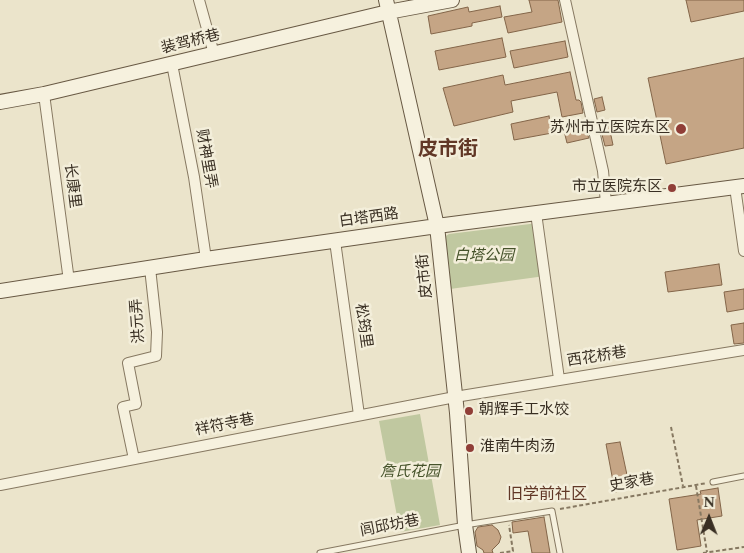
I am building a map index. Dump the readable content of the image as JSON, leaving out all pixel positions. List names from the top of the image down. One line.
{"streets":{"street":["装驾桥巷","财神里弄","长康里","白塔西路","皮市街","洪元弄","松筠里","西花桥巷","祥符寺巷"],"lane":["闾邱坊巷"],"path":["史家巷"]},"crossings":[["装驾桥巷","财神里弄"],["装驾桥巷","长康里"],["装驾桥巷","皮市街"],["财神里弄","白塔西路"],["长康里","白塔西路"],["白塔西路","皮市街"],["白塔西路","洪元弄"],["白塔西路","松筠里"],["皮市街","西花桥巷"],["皮市街","祥符寺巷"],["皮市街","闾邱坊巷"],["洪元弄","祥符寺巷"],["松筠里","祥符寺巷"],["西花桥巷","祥符寺巷"]],"districts":["皮市街","旧学前社区"],"parks":["白塔公园","詹氏花园"],"places":["苏州市立医院东区","市立医院东区","朝辉手工水饺","淮南牛肉汤"],"north":"top"}
